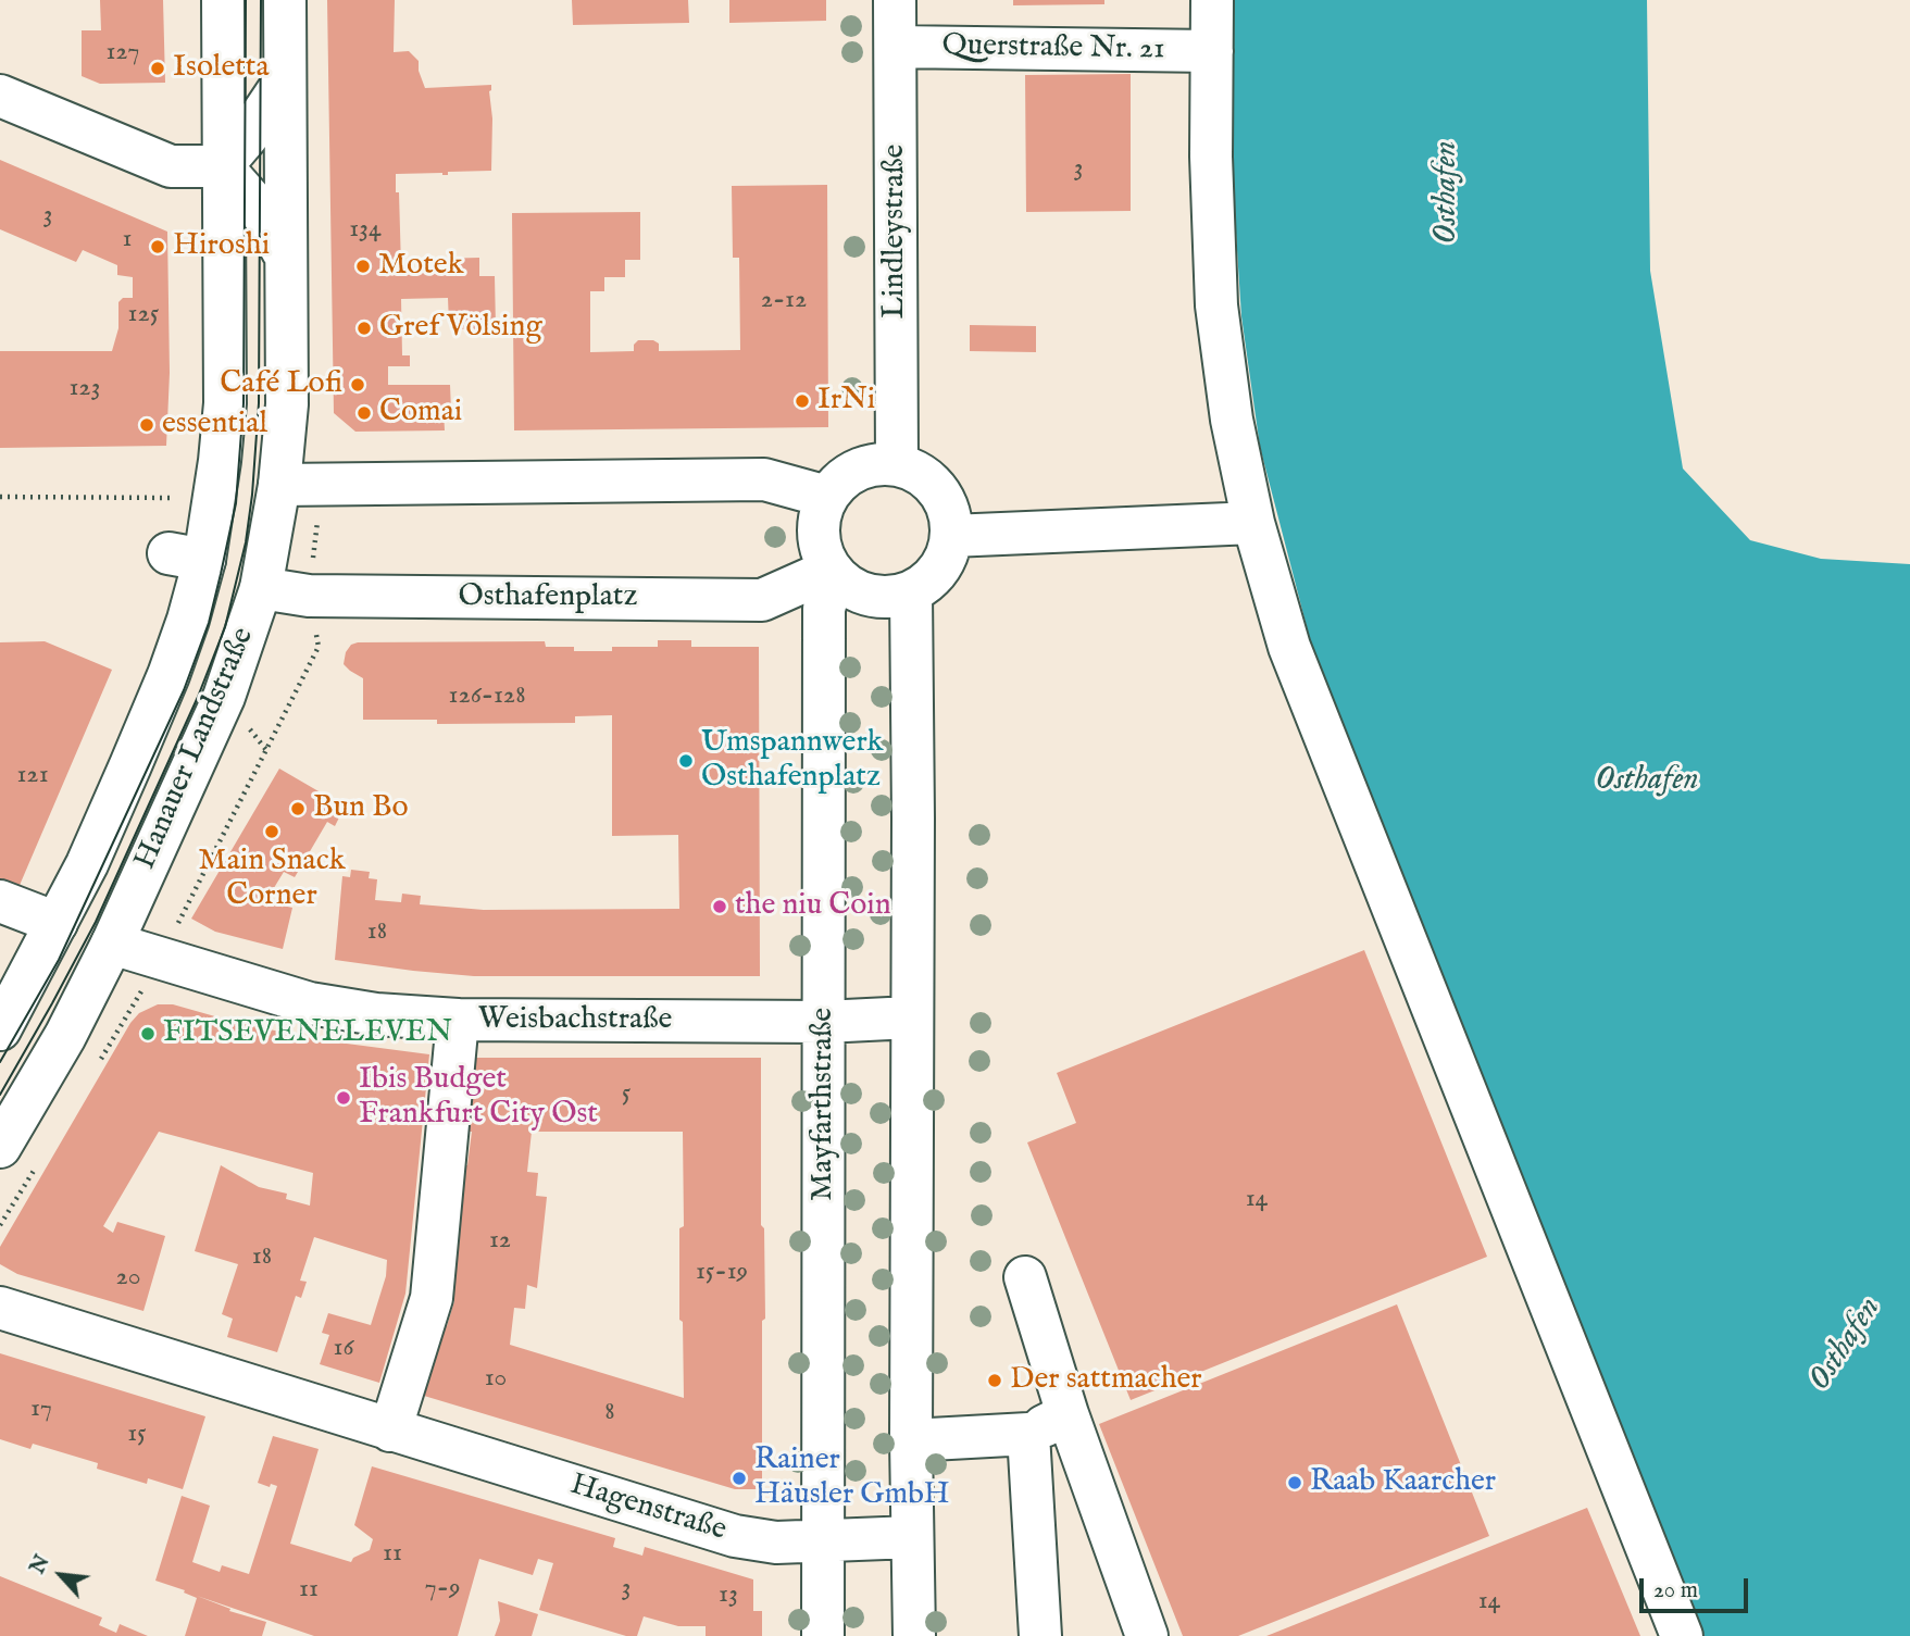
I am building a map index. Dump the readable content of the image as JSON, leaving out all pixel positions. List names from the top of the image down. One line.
{"streets":{"street":["Querstraße Nr. 21","Lindleystraße","Osthafenplatz","Hanauer Landstraße","Weisbachstraße","Mayfarthstraße","Hagenstraße"]},"crossings":[["Querstraße Nr. 21","Lindleystraße"],["Lindleystraße","Osthafenplatz"],["Lindleystraße","Mayfarthstraße"],["Osthafenplatz","Hanauer Landstraße"],["Osthafenplatz","Mayfarthstraße"],["Hanauer Landstraße","Weisbachstraße"],["Weisbachstraße","Mayfarthstraße"],["Mayfarthstraße","Hagenstraße"]],"water":["Osthafen"],"places":["Isoletta","Hiroshi","Motek","Gref Völsing","Café Lofi","IrNi","Comai","essential","Umspannwerk Osthafenplatz","Bun Bo","Main Snack Corner","the niu Coin","FITSEVENELEVEN","Ibis Budget Frankfurt City Ost","Der sattmacher","Rainer Häusler GmbH","Raab Kaarcher"],"house_numbers":["127","3","3","134","1","2-12","125","123","126-128","121","18","5","14","12","18","15-19","20","16","10","17","8","15","11","7-9","3","11","13","14"],"scale_bar":"20 m","north":"top left"}
